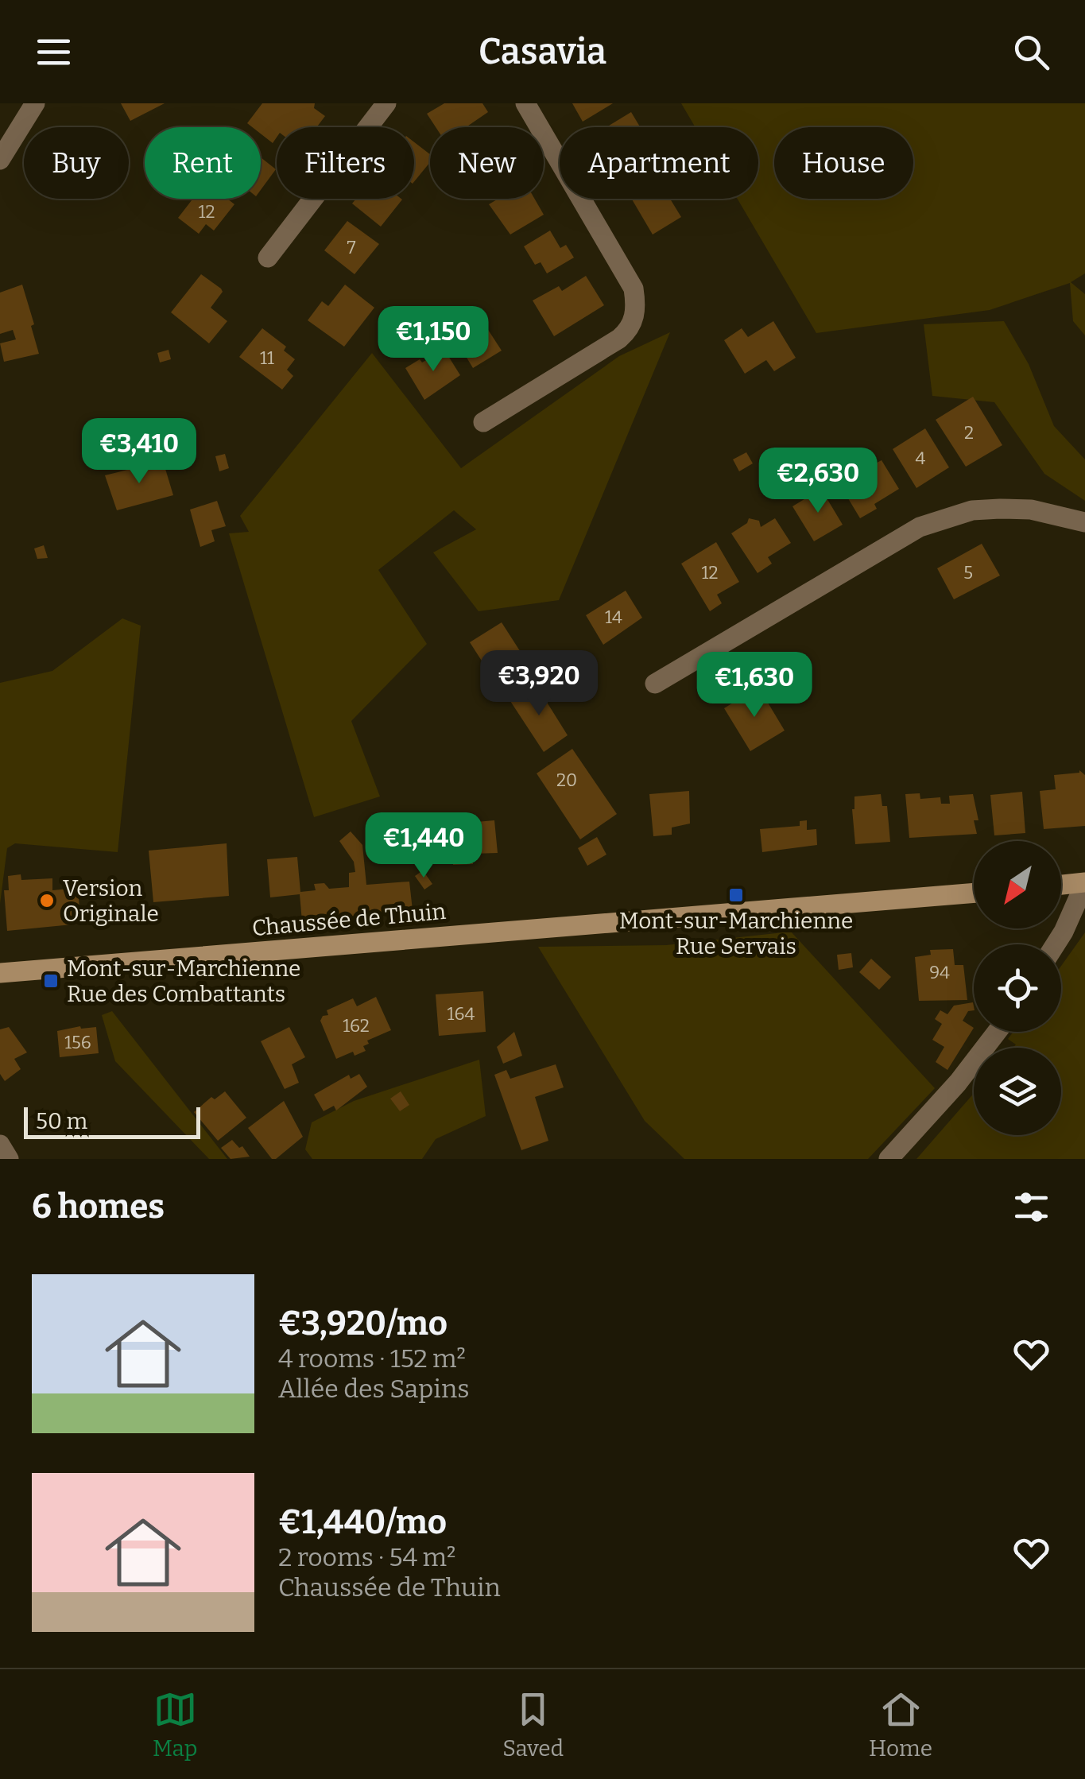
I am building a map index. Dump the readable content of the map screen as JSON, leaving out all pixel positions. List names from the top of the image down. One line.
{"streets":{"main road":["Chaussée de Thuin"]},"places":{"transit":["Mont-sur-Marchienne Rue Servais","Mont-sur-Marchienne Rue des Combattants"],"other":["Version Originale"]},"house_numbers":["12","7","11","2","4","12","5","14","20","94","164","162","156"],"scale_bar":"50 m","north":"bottom left","page":{"header":"Casavia","chip":["Buy","Rent","Filters","New","Apartment","House"],"price":["€1,150","€3,410","€2,630","€3,920","€1,630","€1,440"],"scale":"50 m","heading":"6 homes","list":[{"name":"€3,920/mo","note":"4 rooms · 152 m² · Allée des Sapins"},{"name":"€1,440/mo","note":"2 rooms · 54 m² · Chaussée de Thuin"}],"tabs":["Map","Saved","Home"]}}
